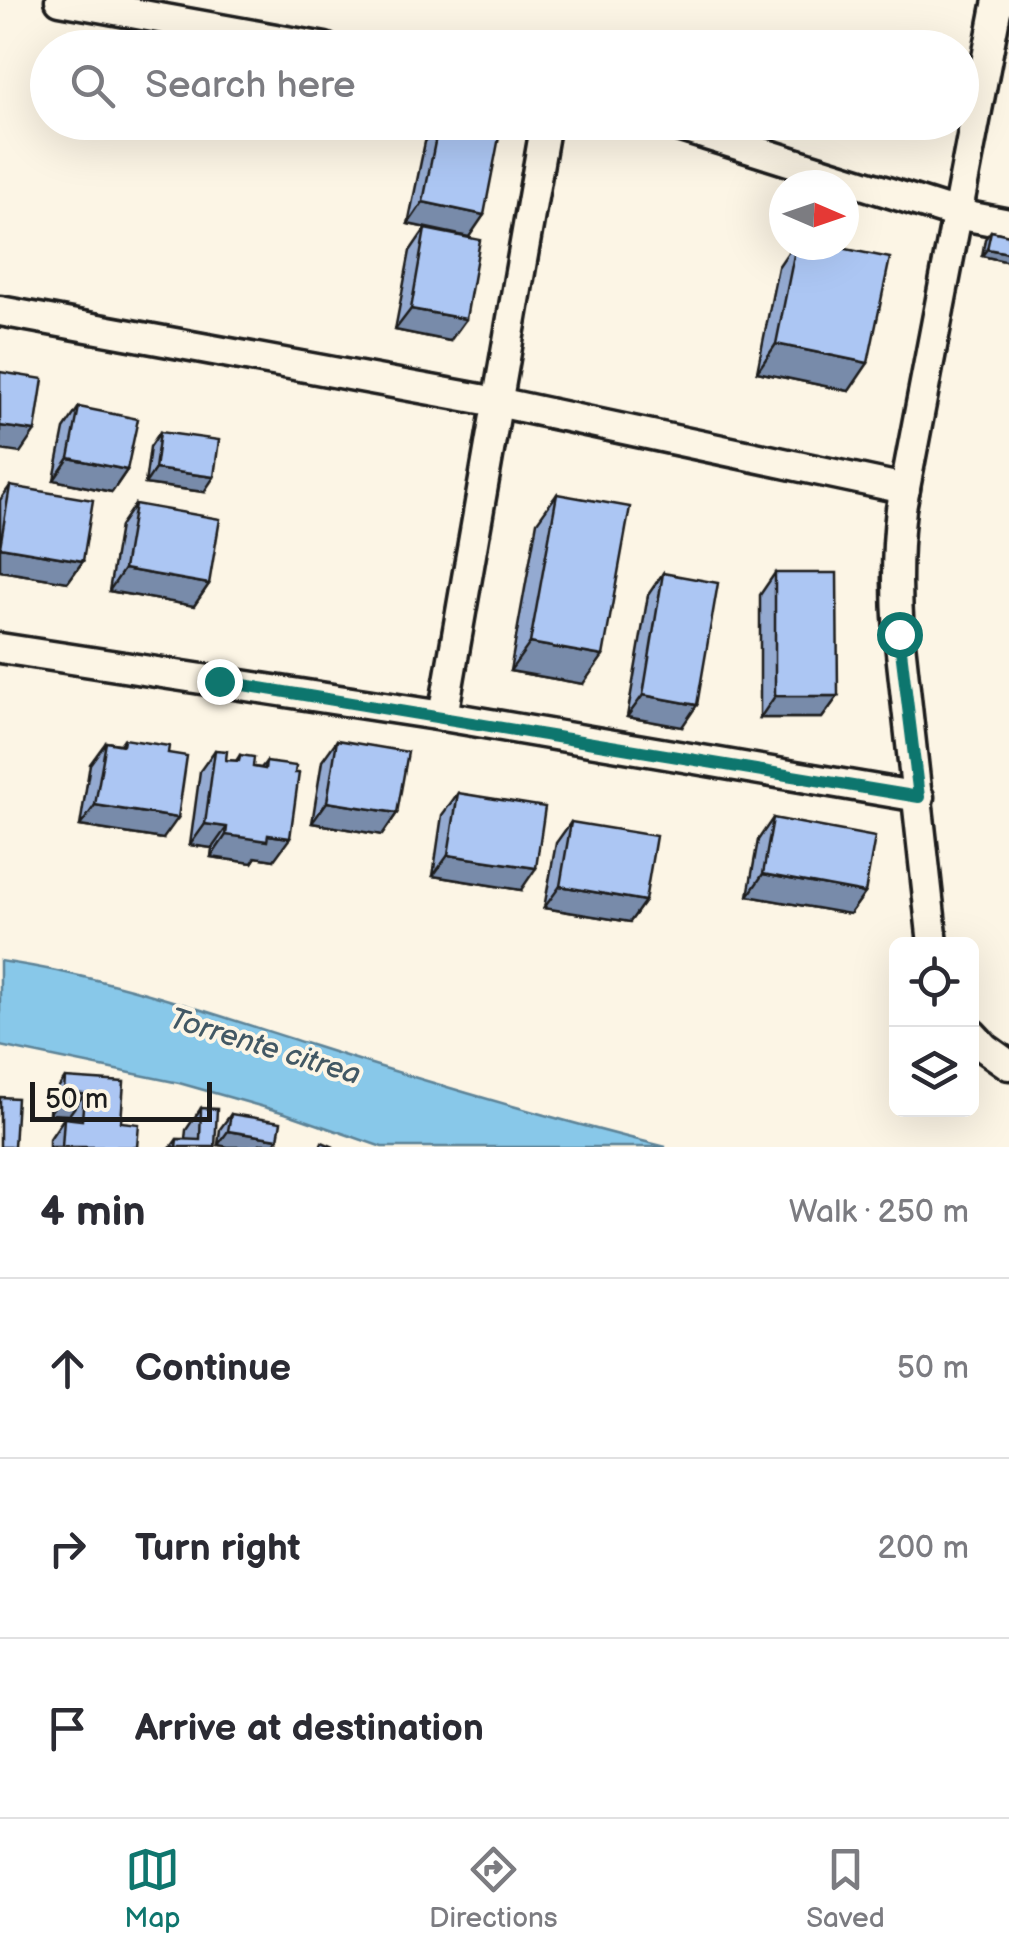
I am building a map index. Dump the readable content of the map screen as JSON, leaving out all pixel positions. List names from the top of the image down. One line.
{"water":["Torrente citrea"],"scale_bar":"50 m","north":"right","page":{"search":"Search here","scale":"50 m","heading":["4 min","Walk · 250 m"],"list":[["Continue","50 m"],["Turn right","200 m"],"Arrive at destination"],"nav":["Map","Directions","Saved"]}}
